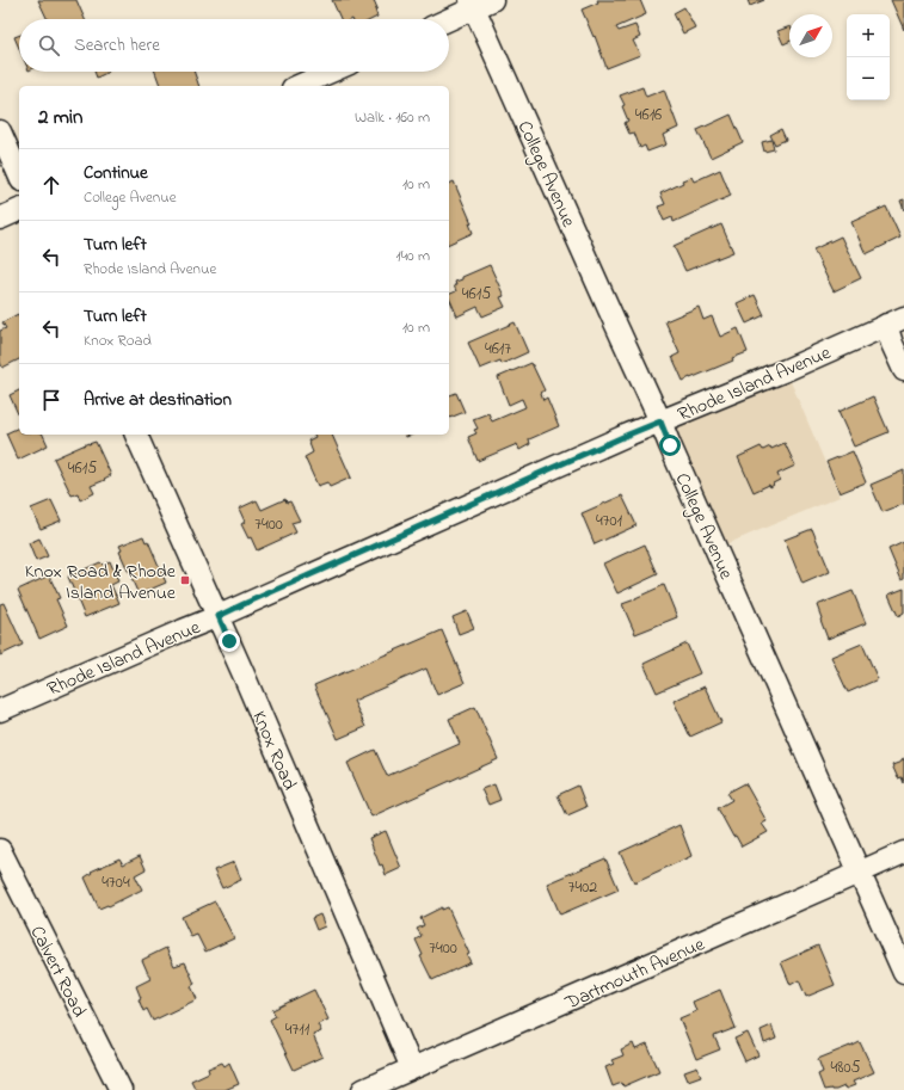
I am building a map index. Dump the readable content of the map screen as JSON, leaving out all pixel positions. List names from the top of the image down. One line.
{"streets":{"street":["College Avenue","Rhode Island Avenue","Knox Road","Calvert Road","Dartmouth Avenue"]},"crossings":[["College Avenue","Rhode Island Avenue"],["College Avenue","Dartmouth Avenue"],["Rhode Island Avenue","Knox Road"],["Knox Road","Dartmouth Avenue"]],"places":{"transit":["Knox Road & Rhode Island Avenue"]},"house_numbers":["4616","4615","4617","4615","4701","7400","4704","7402","7400","4711","4805"],"north":"top right","page":{"map_buttons":["+","−"],"search":"Search here","heading":["2 min","Walk · 160 m"],"list":[["Continue","College Avenue","10 m"],["Turn left","Rhode Island Avenue","140 m"],["Turn left","Knox Road","10 m"],"Arrive at destination"]}}
